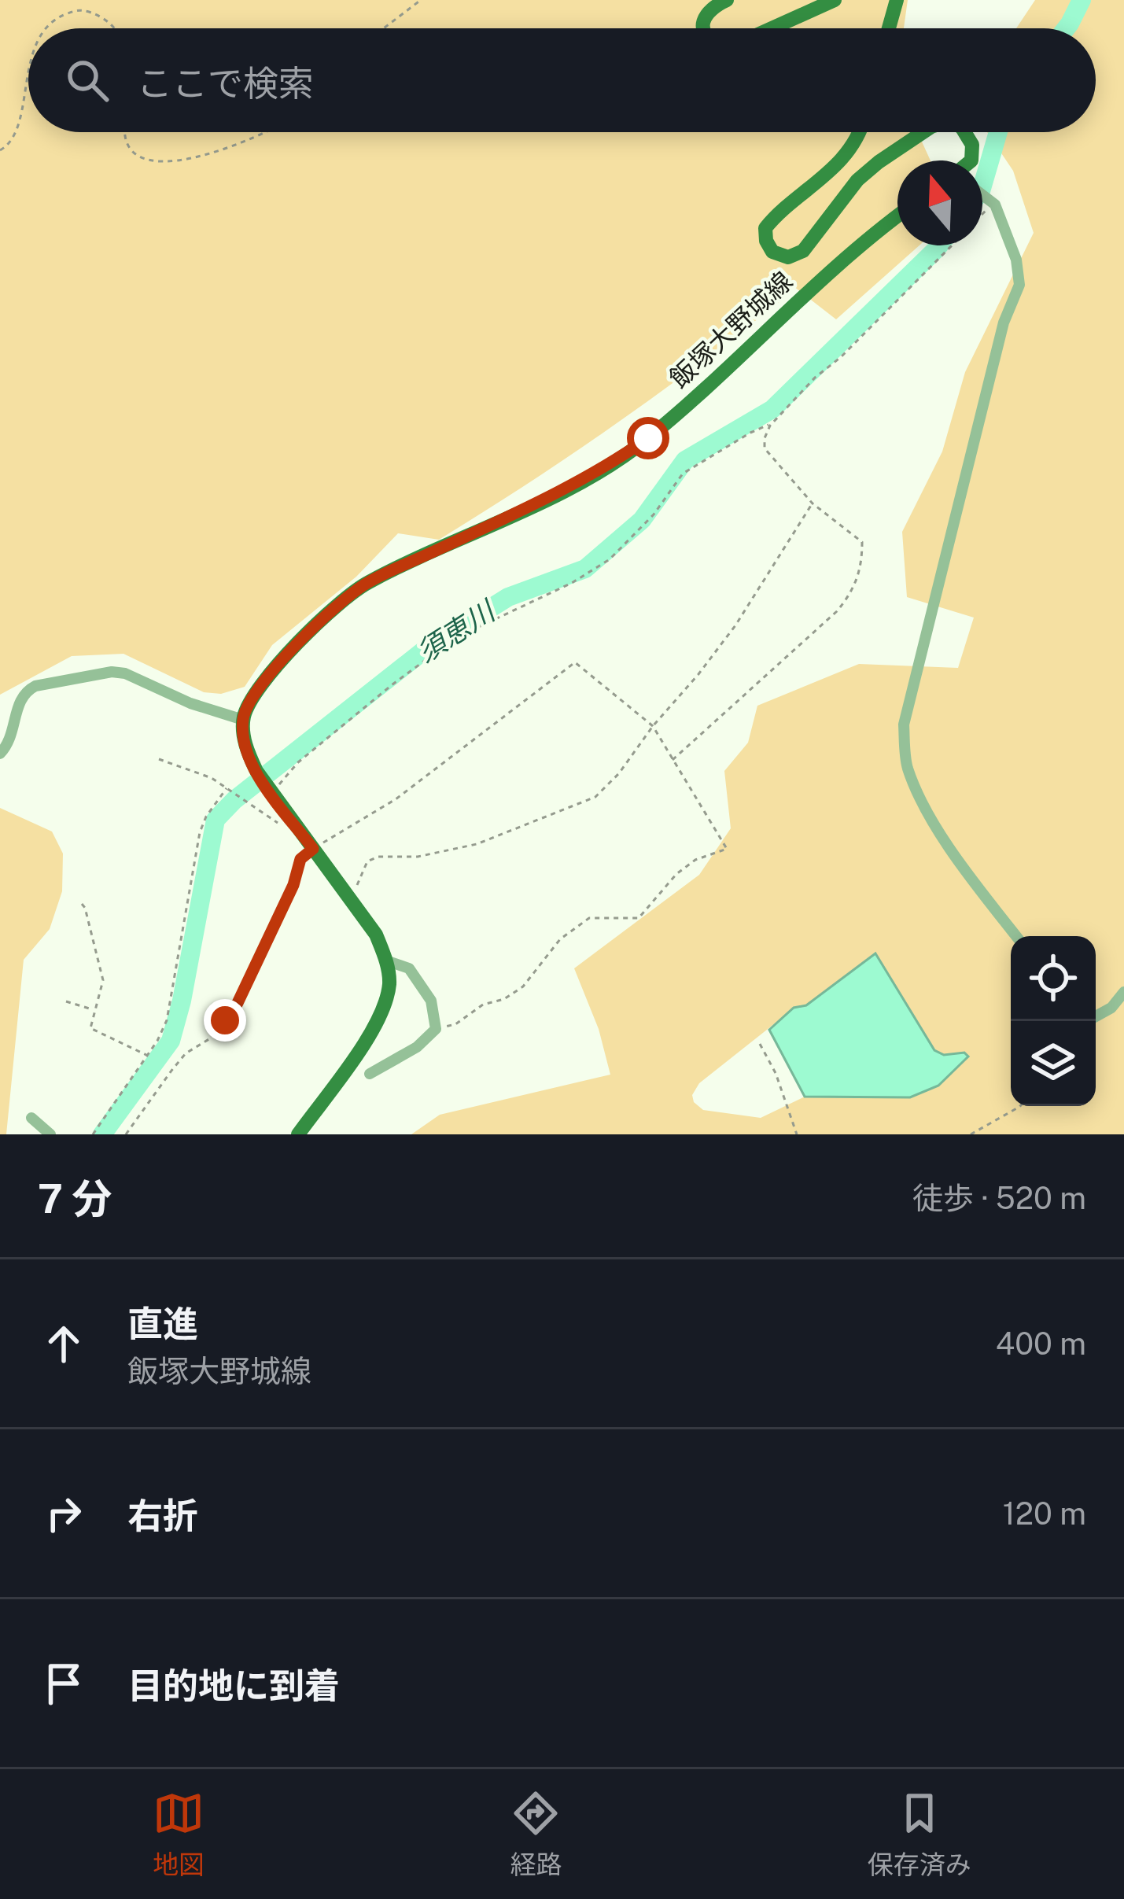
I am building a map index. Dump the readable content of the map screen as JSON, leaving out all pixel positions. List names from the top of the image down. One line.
{"streets":{"main road":["飯塚大野城線"]},"water":["須恵川"],"north":"top","page":{"search":"ここで検索","heading":["7 分","徒歩 · 520 m"],"list":[["直進","飯塚大野城線","400 m"],["右折","120 m"],"目的地に到着"],"nav":["地図","経路","保存済み"]}}
